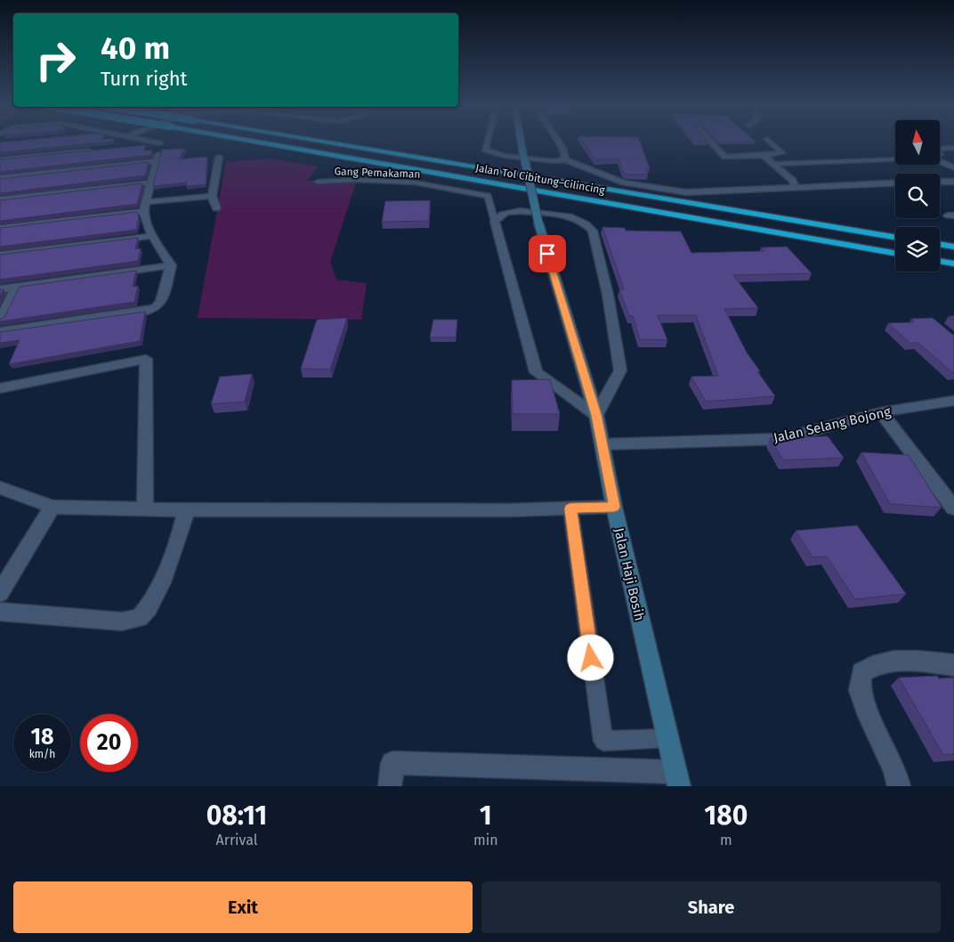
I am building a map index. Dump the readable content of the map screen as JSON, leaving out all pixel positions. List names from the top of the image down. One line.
{"streets":{"highway":["Jalan Tol Cibitung–Cilincing"],"main road":["Jalan Haji Bosih"],"street":["Jalan Selang Bojong"],"lane":["Gang Pemakaman"]},"crossings":[["Jalan Selang Bojong","Jalan Haji Bosih"]],"north":"top","page":{"turn":["40 m","Turn right"],"speed":"18 km/h","limit":"20","eta":["08:11","Arrival","1","min","180","m"],"buttons":["Exit","Share"]}}
